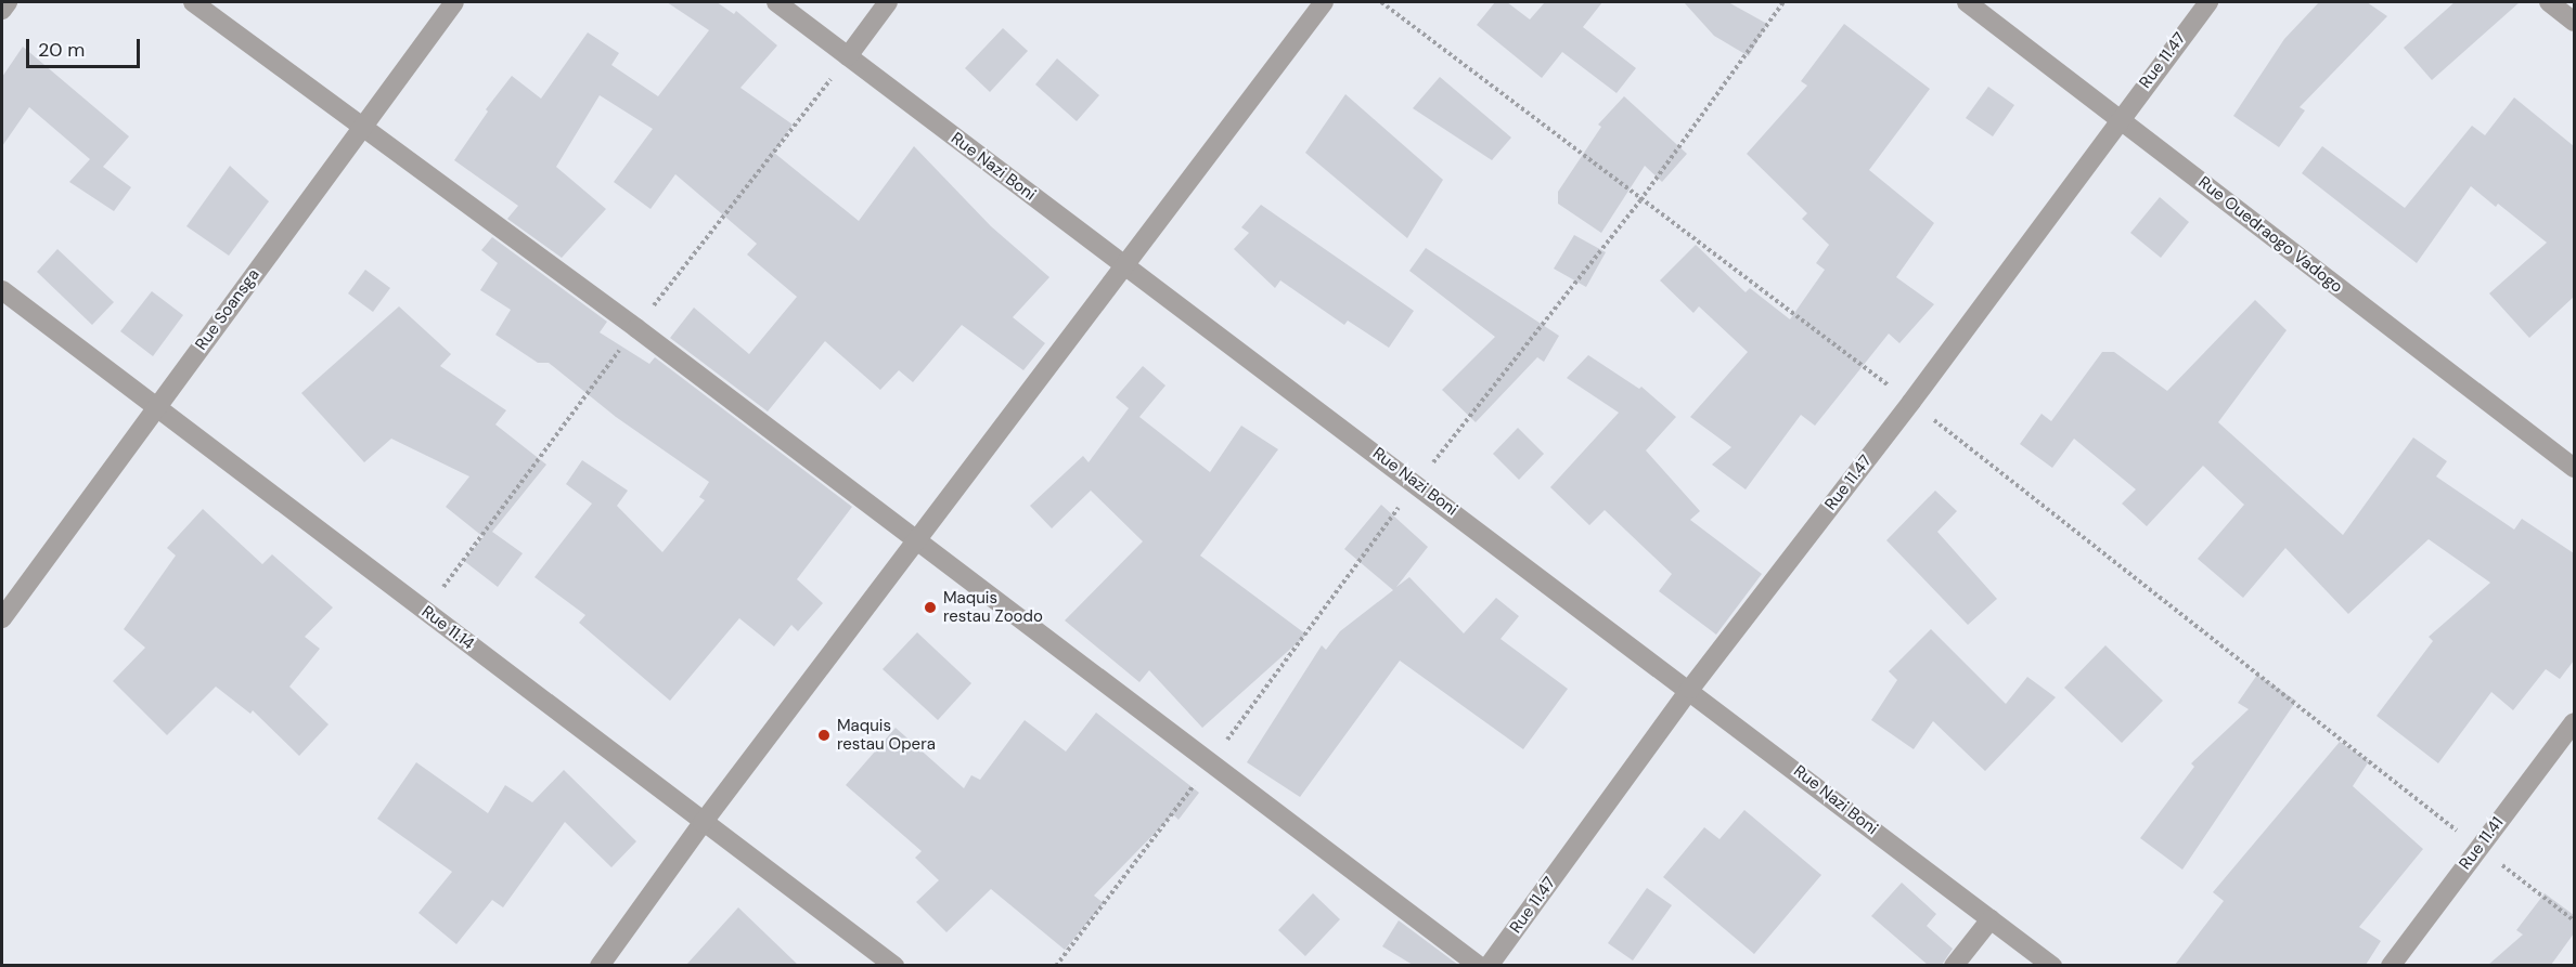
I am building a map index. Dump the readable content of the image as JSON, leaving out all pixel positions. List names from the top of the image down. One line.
{"streets":{"street":["Rue 11.47","Rue Nazi Boni","Rue Ouedraogo Vadogo","Rue Soansga","Rue 11.14","Rue 11.41"]},"crossings":[["Rue 11.47","Rue Nazi Boni"],["Rue 11.47","Rue Ouedraogo Vadogo"],["Rue Soansga","Rue 11.14"]],"places":["Maquis restau Zoodo","Maquis restau Opera"],"scale_bar":"20 m"}
